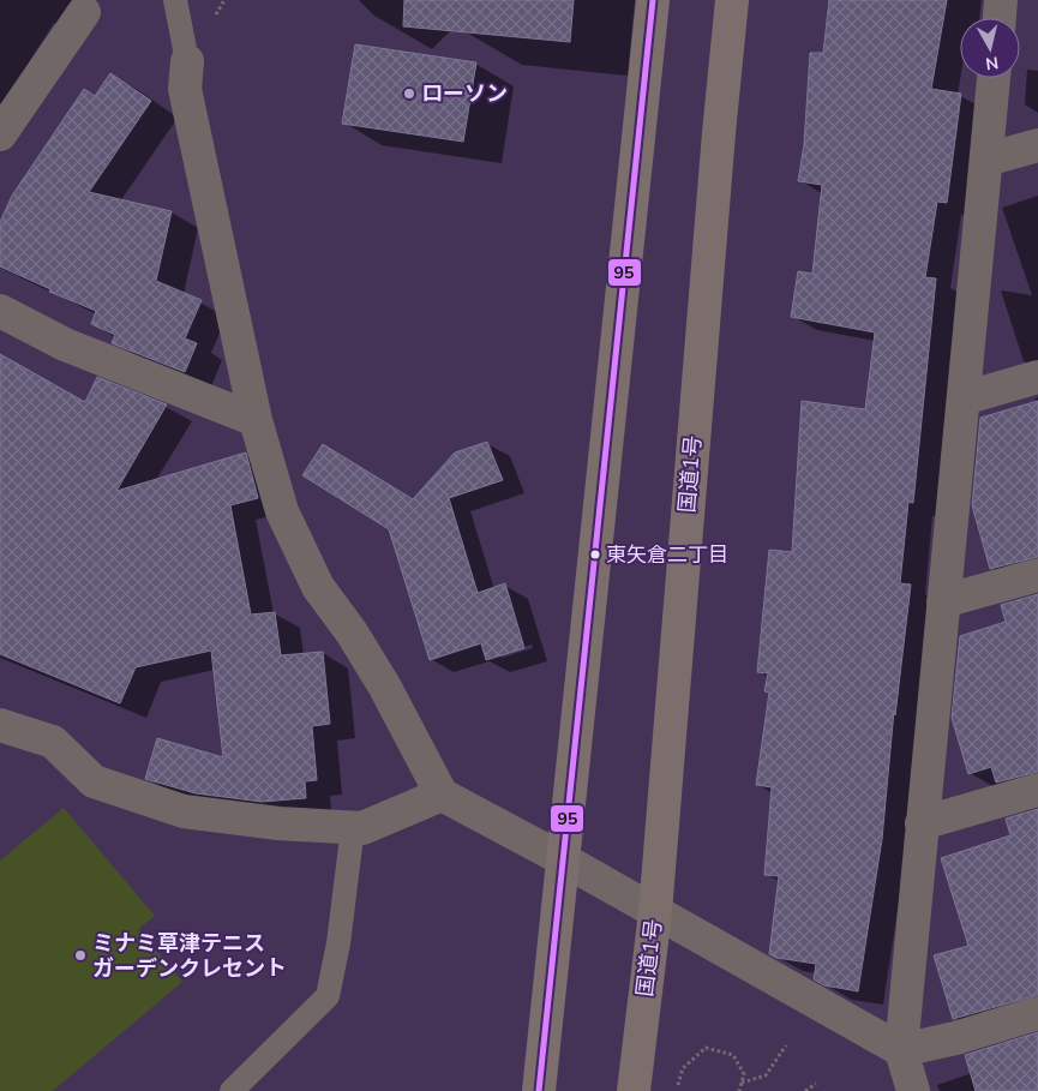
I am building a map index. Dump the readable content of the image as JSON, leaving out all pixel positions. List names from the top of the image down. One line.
{"streets":{"highway":["国道1号"]},"places":["ローソン","東矢倉二丁目","ミナミ草津テニス ガーデンクレセント"],"lines":["transit line 95"],"north":"bottom"}
